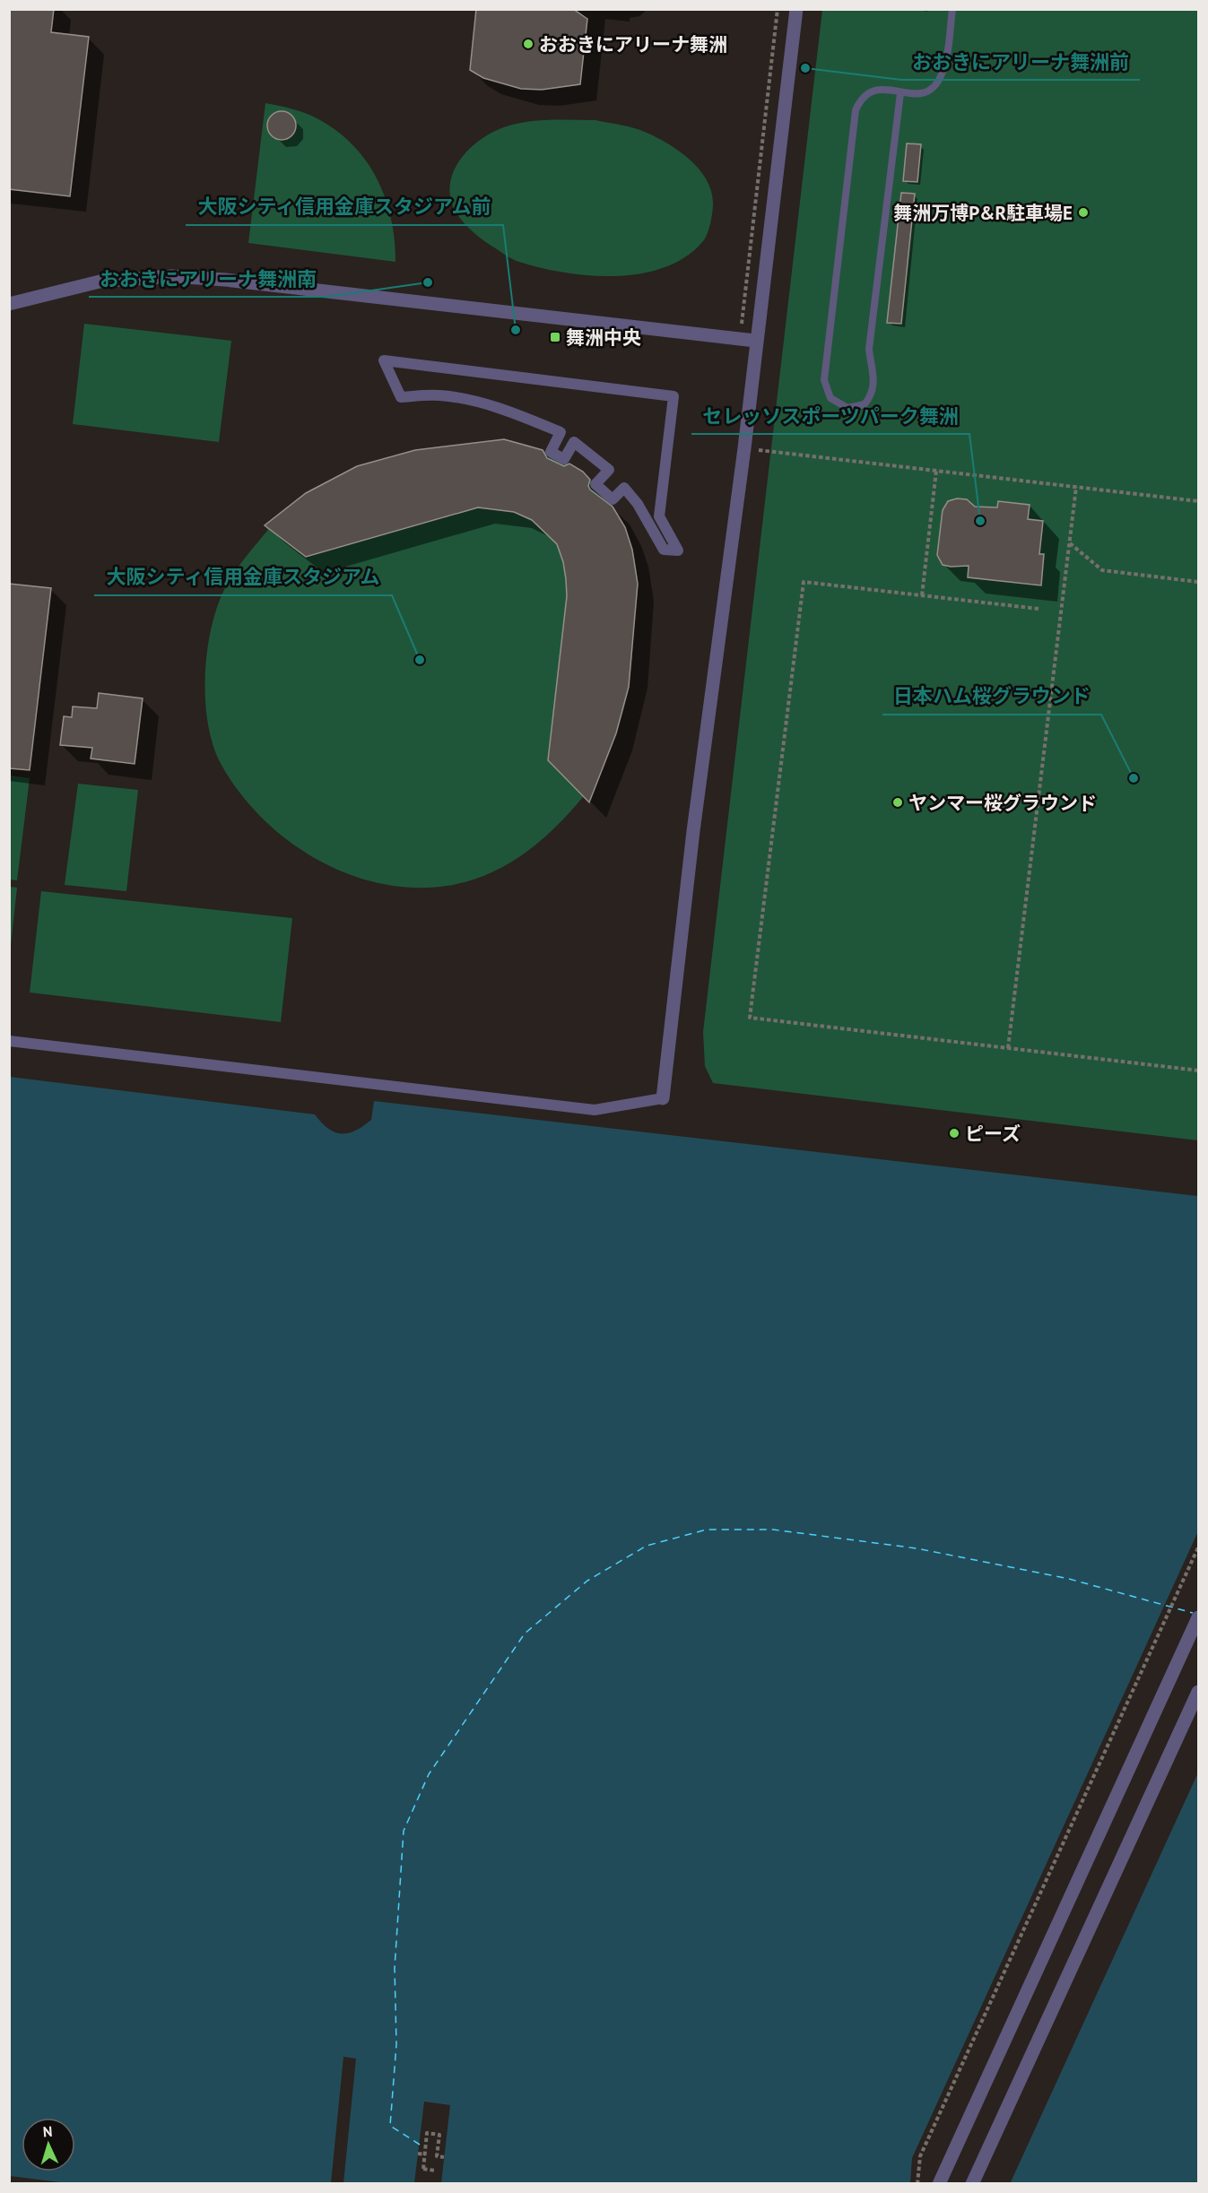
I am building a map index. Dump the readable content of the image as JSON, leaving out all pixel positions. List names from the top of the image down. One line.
{"places":{"other":["おおきにアリーナ舞洲","おおきにアリーナ舞洲前","舞洲万博P&R駐車場E","おおきにアリーナ舞洲南","大阪シティ信用金庫スタジアム前","セレッソスポーツパーク舞洲","大阪シティ信用金庫スタジアム","日本ハム桜グラウンド","ヤンマー桜グラウンド","ピーズ"],"transit":["舞洲中央"]},"north":"top"}
